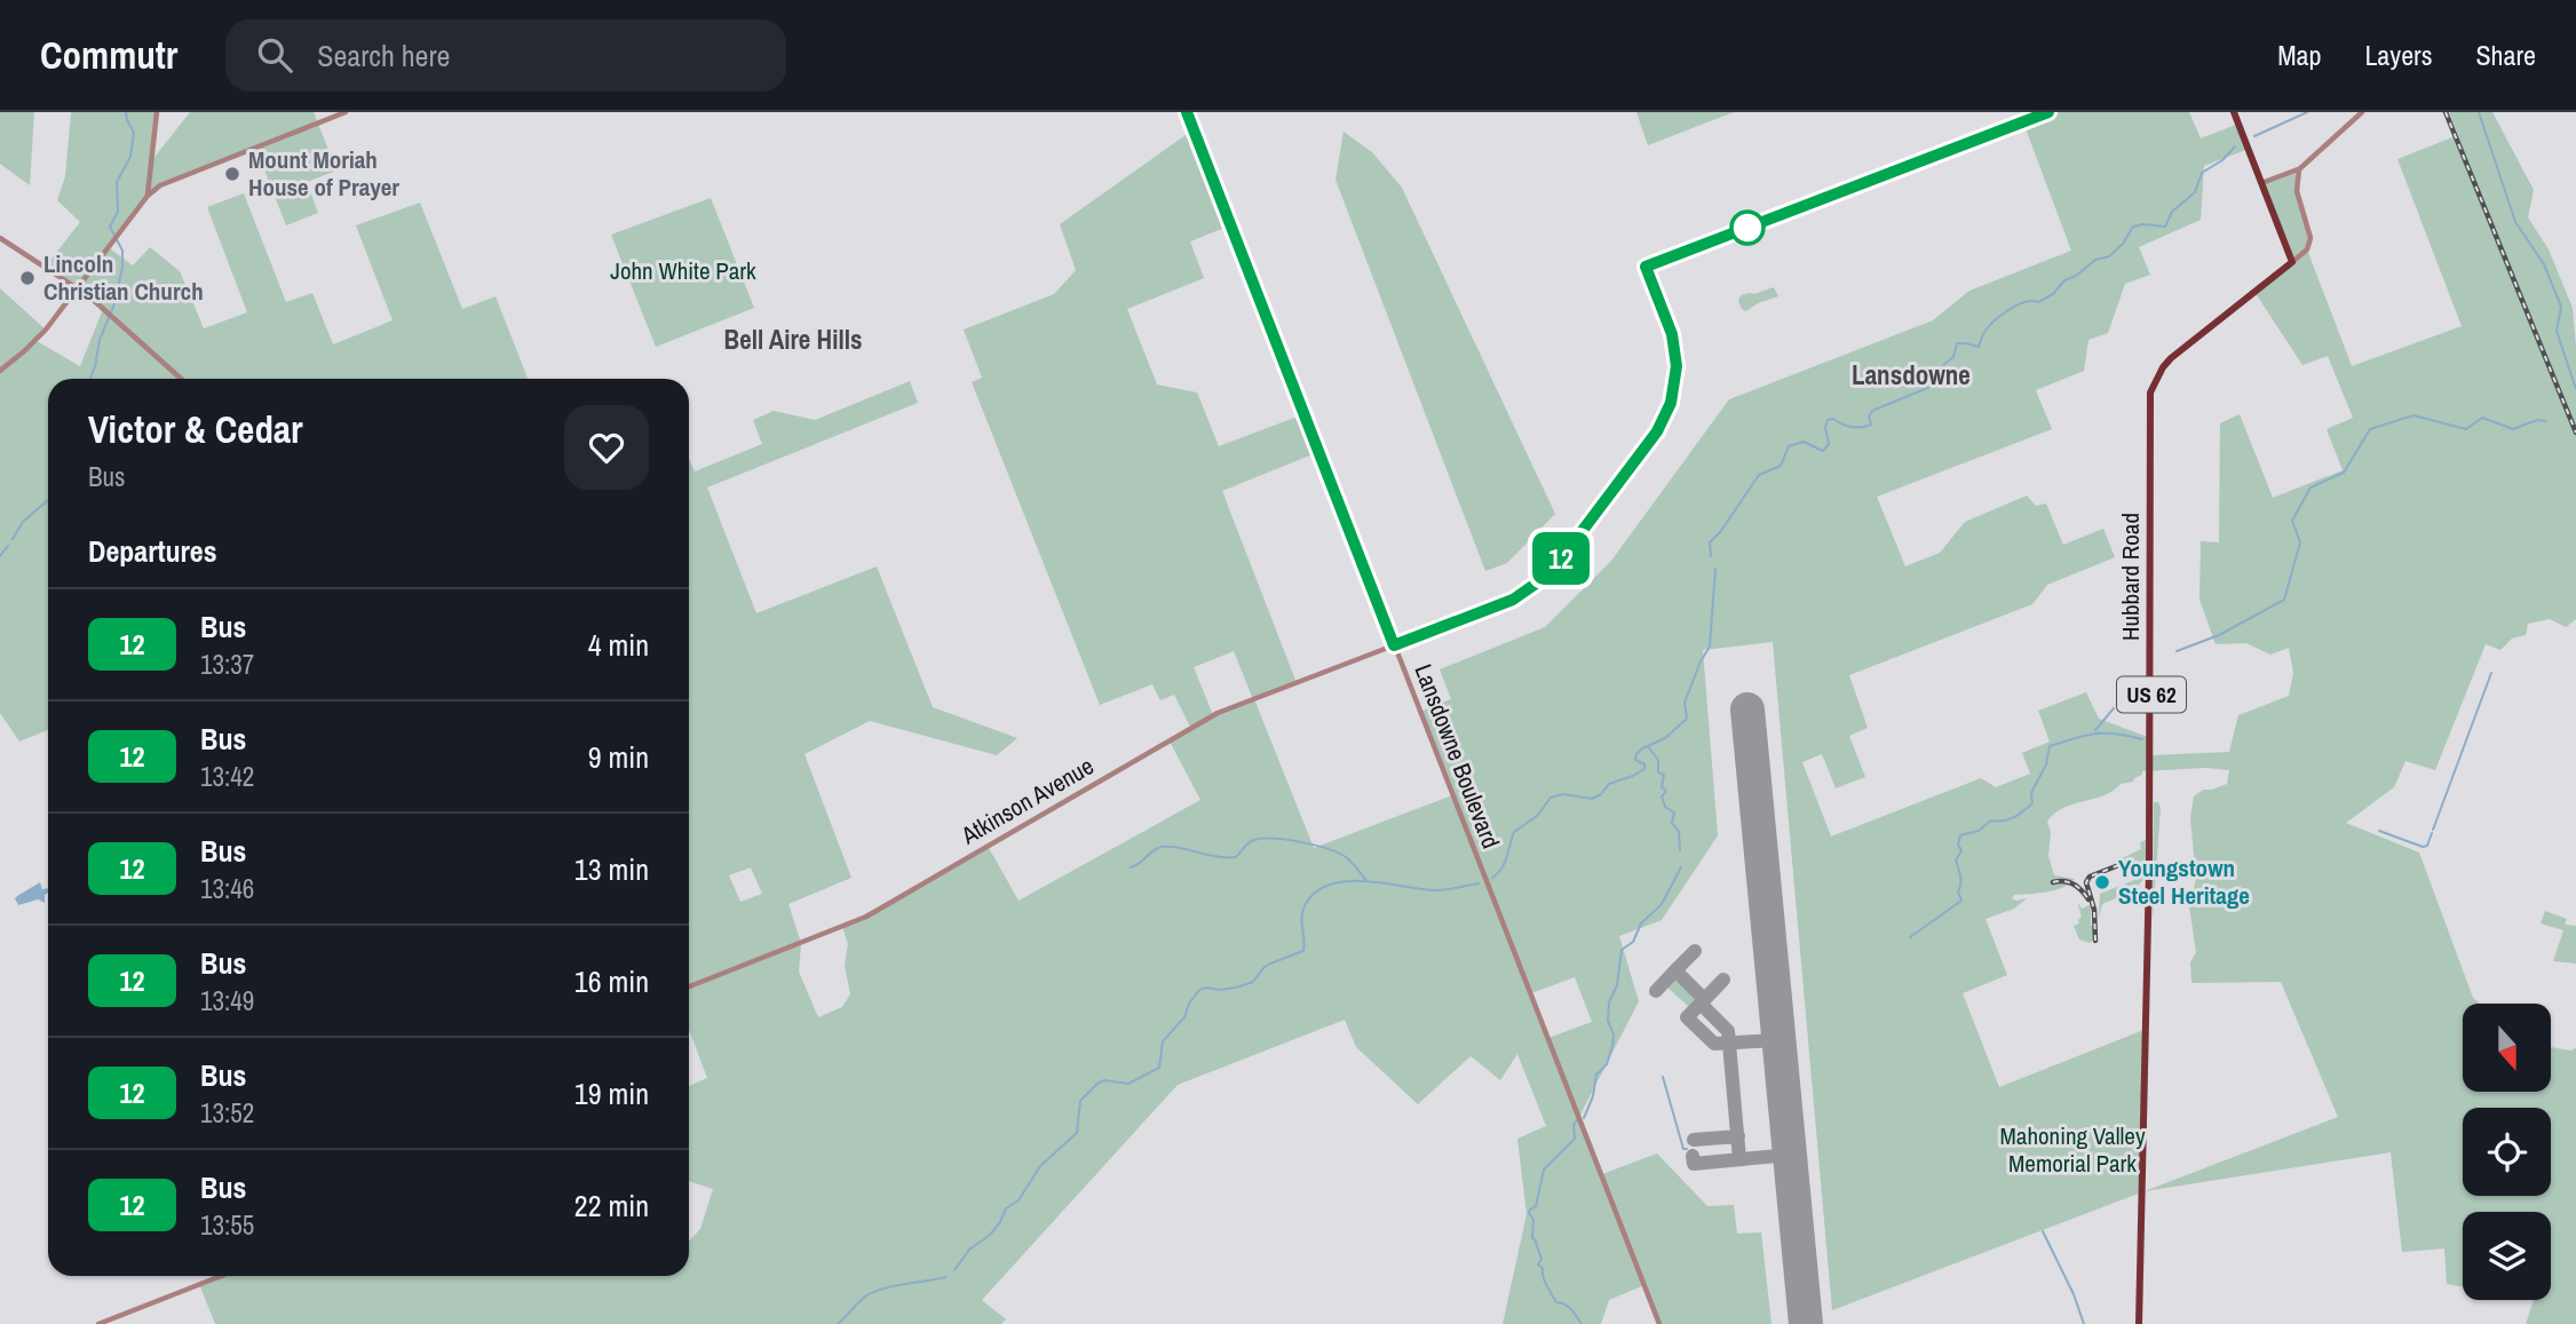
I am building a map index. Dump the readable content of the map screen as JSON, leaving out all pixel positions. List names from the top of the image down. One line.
{"streets":{"main road":["Hubbard Road","US 62"],"street":["Lansdowne Boulevard","Atkinson Avenue"]},"crossings":[["Lansdowne Boulevard","Atkinson Avenue"]],"districts":["Bell Aire Hills","Lansdowne"],"parks":["John White Park","Mahoning Valley Memorial Park"],"places":["Mount Moriah House of Prayer","Lincoln Christian Church","Youngstown Steel Heritage"],"lines":["bus line 12"],"north":"bottom","page":{"header":"Commutr","search":"Search here","nav":["Map","Layers","Share"],"on_map":"12","heading":[["Victor & Cedar","Bus"],"Departures"],"list":[{"mark":"12","name":"Bus","note":"13:37","value":"4 min"},{"mark":"12","name":"Bus","note":"13:42","value":"9 min"},{"mark":"12","name":"Bus","note":"13:46","value":"13 min"},{"mark":"12","name":"Bus","note":"13:49","value":"16 min"},{"mark":"12","name":"Bus","note":"13:52","value":"19 min"},{"mark":"12","name":"Bus","note":"13:55","value":"22 min"}]}}
